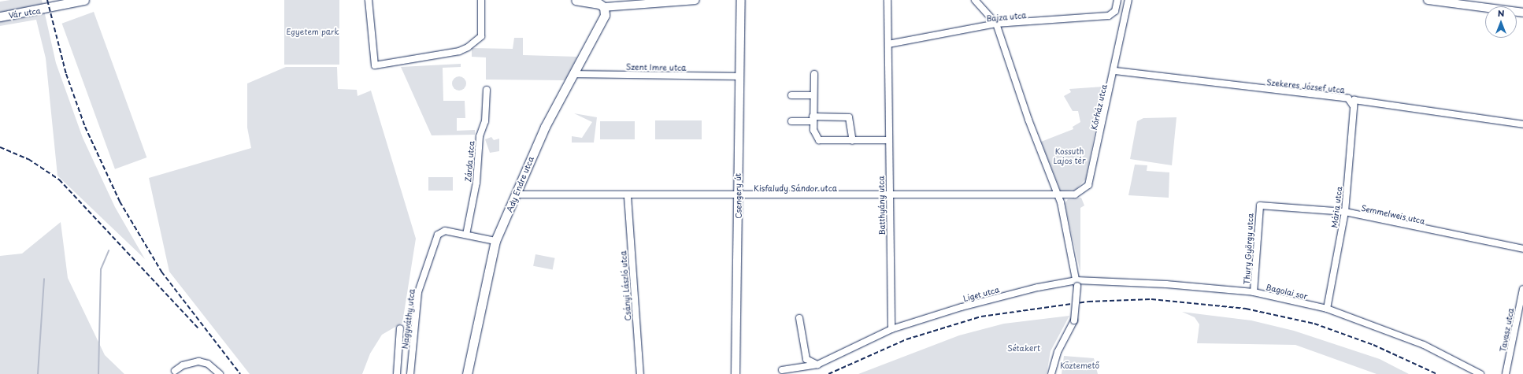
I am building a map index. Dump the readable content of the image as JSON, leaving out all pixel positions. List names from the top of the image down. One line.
{"streets":{"main road":["Vár utca","Ady Endre utca"],"street":["Bajza utca","Szent Imre utca","Szekeres József utca","Kórház utca","Zárda utca","Kisfaludy Sándor utca","Csengery út","Batthyány utca","Mária utca","Semmelweis utca","Thury György utca","Csányi László utca","Bagolai sor","Liget utca","Nagyváthy utca","Tavasz utca"]},"crossings":[["Bajza utca","Batthyány utca"],["Szent Imre utca","Ady Endre utca"],["Szent Imre utca","Csengery út"],["Szekeres József utca","Kórház utca"],["Szekeres József utca","Mária utca"],["Kórház utca","Kisfaludy Sándor utca"],["Zárda utca","Nagyváthy utca"],["Ady Endre utca","Kisfaludy Sándor utca"],["Kisfaludy Sándor utca","Csengery út"],["Kisfaludy Sándor utca","Batthyány utca"],["Kisfaludy Sándor utca","Csányi László utca"],["Batthyány utca","Liget utca"],["Mária utca","Semmelweis utca"],["Mária utca","Bagolai sor"],["Semmelweis utca","Thury György utca"],["Thury György utca","Bagolai sor"],["Bagolai sor","Liget utca"]],"parks":["Egyetem park","Kossuth Lajos tér","Sétakert","Köztemető"],"north":"top"}
